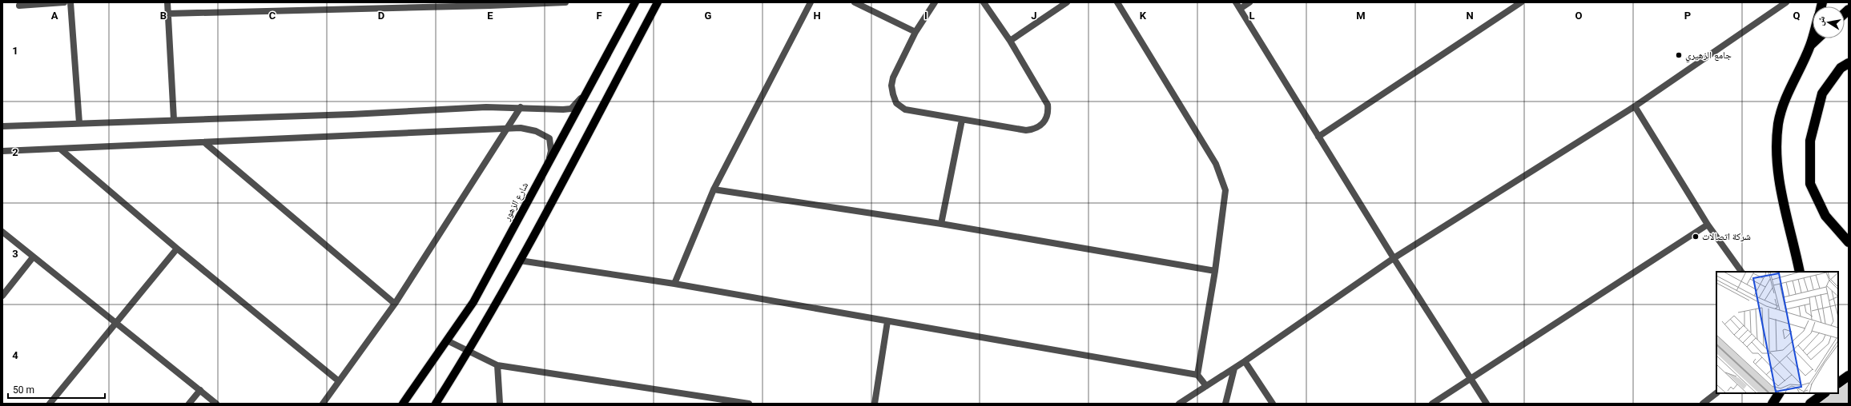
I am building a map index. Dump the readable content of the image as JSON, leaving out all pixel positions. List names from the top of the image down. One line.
{"streets":{"main road":["شارع الزهور"]},"places":["جامع الزهيري","شركة اتصالات"],"scale_bar":"50 m","north":"left","grid":{"columns":["A","B","C","D","E","F","G","H","I","J","K","L","M","N","O","P","Q"],"rows":["1","2","3","4"]}}
